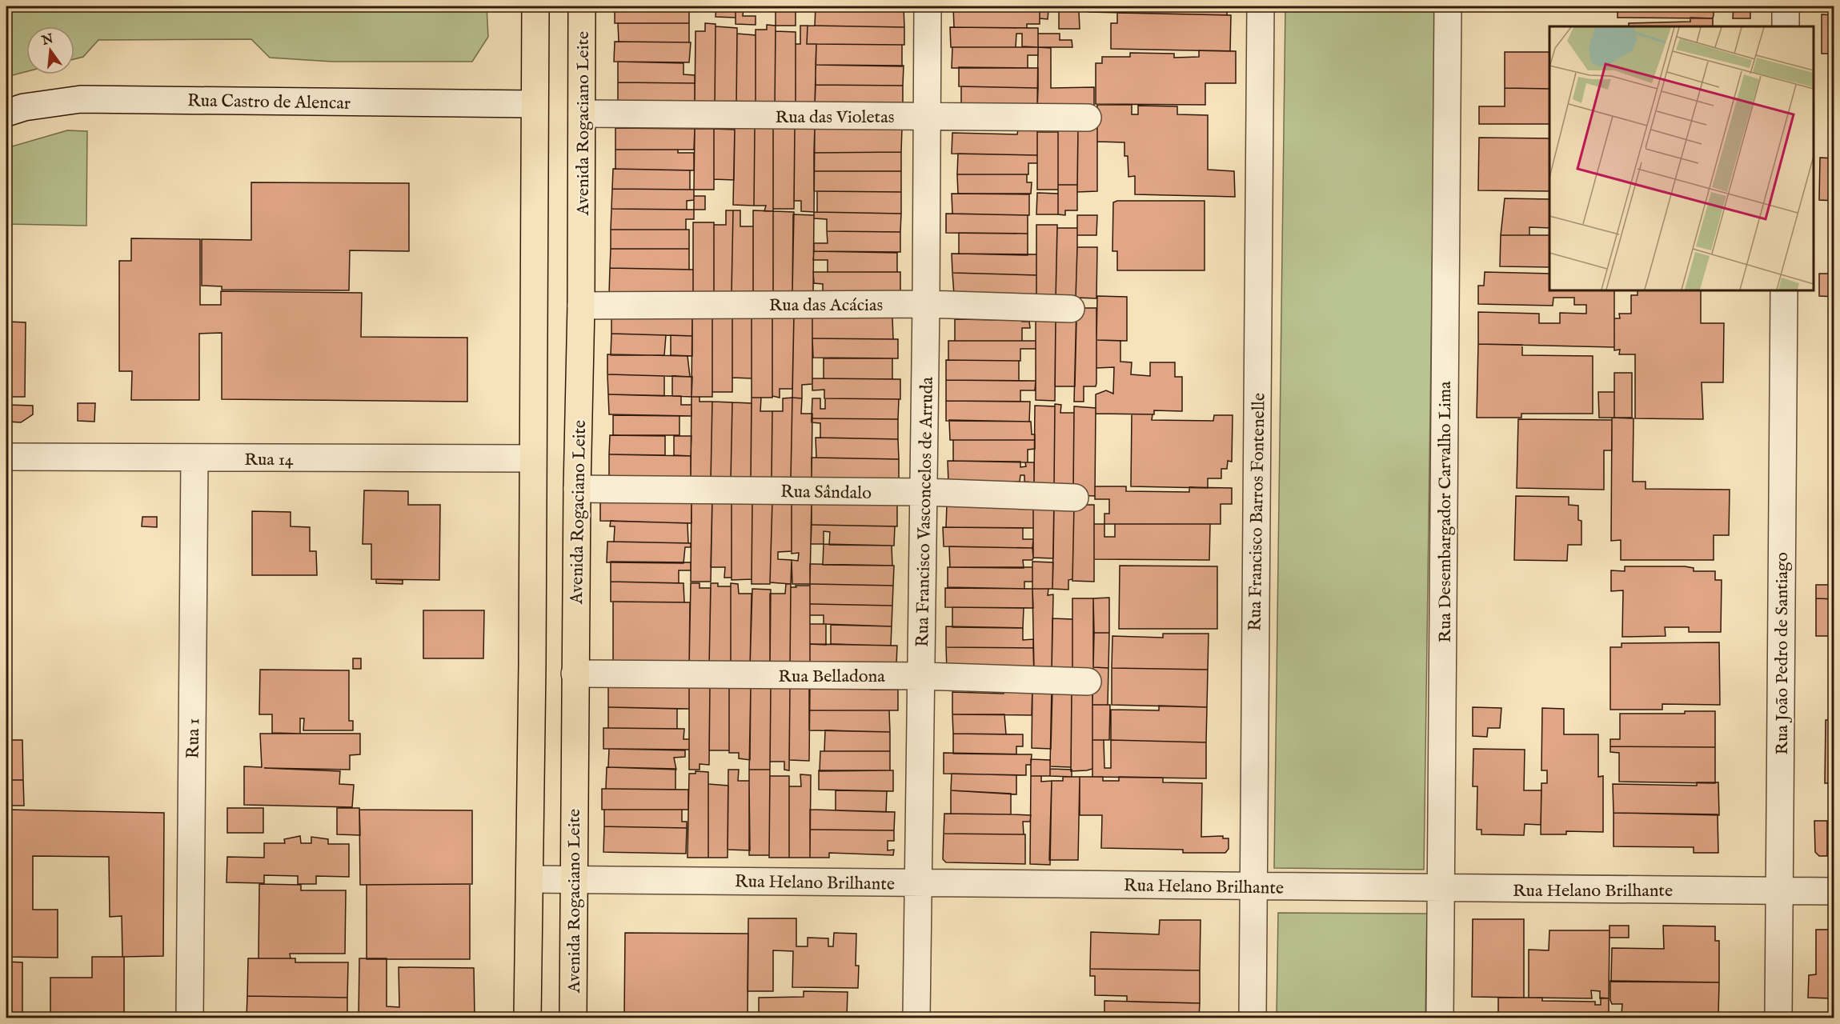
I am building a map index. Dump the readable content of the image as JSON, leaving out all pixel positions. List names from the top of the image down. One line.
{"streets":{"main road":["Avenida Rogaciano Leite"],"street":["Rua Castro de Alencar","Rua das Violetas","Rua das Acácias","Rua 14","Rua Sândalo","Rua Francisco Vasconcelos de Arruda","Rua Francisco Barros Fontenelle","Rua Desembargador Carvalho Lima","Rua João Pedro de Santiago","Rua Belladona","Rua 1","Rua Helano Brilhante"]},"crossings":[["Rua das Violetas","Avenida Rogaciano Leite"],["Rua das Violetas","Rua Francisco Vasconcelos de Arruda"],["Avenida Rogaciano Leite","Rua das Acácias"],["Avenida Rogaciano Leite","Rua Sândalo"],["Avenida Rogaciano Leite","Rua Belladona"],["Avenida Rogaciano Leite","Rua Helano Brilhante"],["Rua das Acácias","Rua Francisco Vasconcelos de Arruda"],["Rua 14","Rua 1"],["Rua Sândalo","Rua Francisco Vasconcelos de Arruda"],["Rua Francisco Vasconcelos de Arruda","Rua Belladona"],["Rua Francisco Vasconcelos de Arruda","Rua Helano Brilhante"],["Rua Francisco Barros Fontenelle","Rua Helano Brilhante"],["Rua Desembargador Carvalho Lima","Rua Helano Brilhante"],["Rua João Pedro de Santiago","Rua Helano Brilhante"]],"north":"top"}
